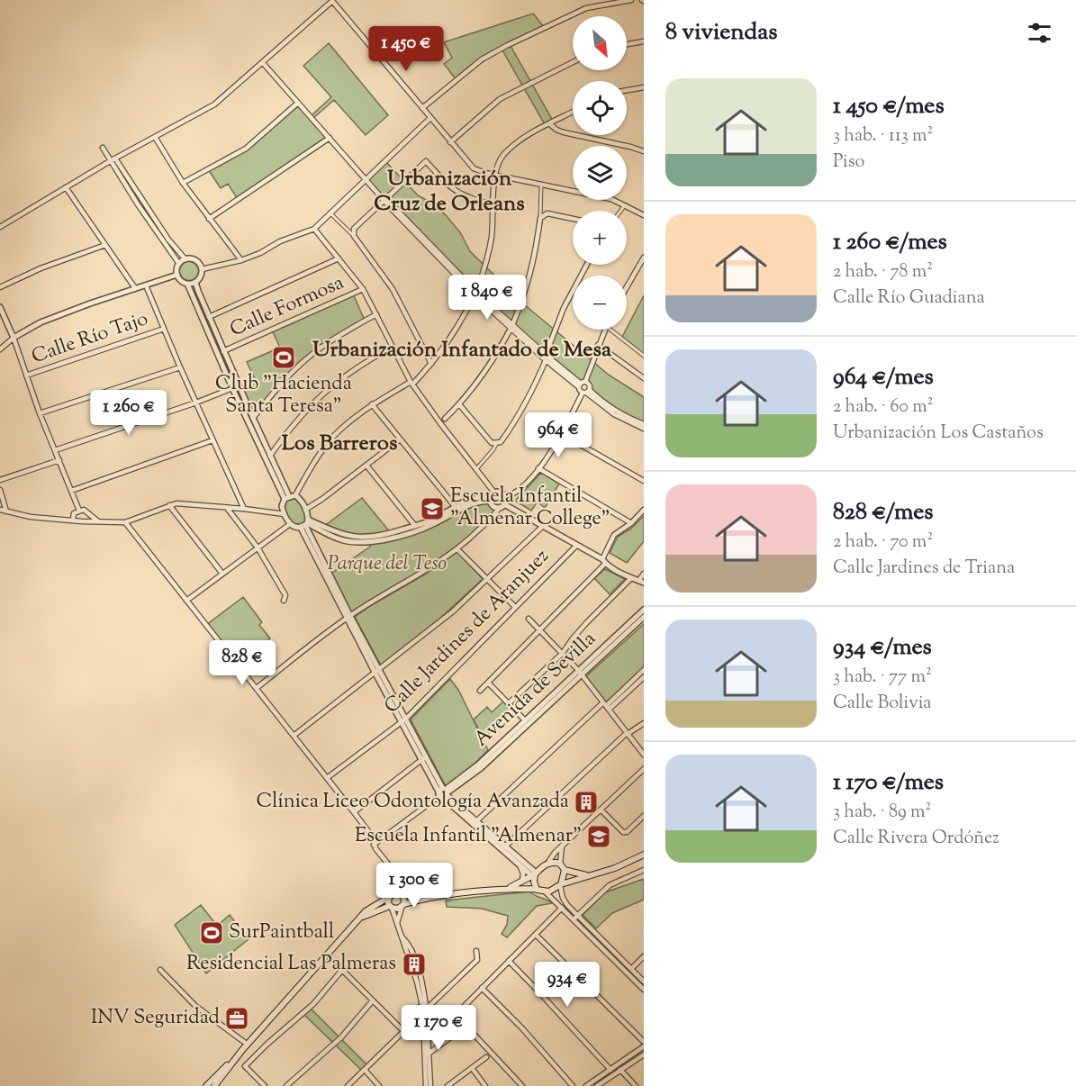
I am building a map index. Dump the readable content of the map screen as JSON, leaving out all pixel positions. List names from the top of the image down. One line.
{"streets":{"street":["Calle Formosa","Calle Río Tajo","Calle Jardines de Aranjuez","Avenida de Sevilla"]},"districts":["Urbanización Cruz de Orleans","Urbanización Infantado de Mesa","Los Barreros"],"parks":["Parque del Teso"],"places":{"sports":["Club \"Hacienda Santa Teresa\"","SurPaintball"],"school or university":["Escuela Infantil \"Almenar College\"","Escuela Infantil \"Almenar\""],"building":["Clínica Liceo Odontología Avanzada","Residencial Las Palmeras"],"office":["INV Seguridad"]},"north":"bottom right","page":{"heading":"8 viviendas","map_buttons":["+","−"],"price":["1 450 €","1 840 €","1 260 €","964 €","828 €","1 300 €","934 €","1 170 €"],"list":[{"name":"1 450 €/mes","note":"3 hab. · 113 m² · Piso"},{"name":"1 260 €/mes","note":"2 hab. · 78 m² · Calle Río Guadiana"},{"name":"964 €/mes","note":"2 hab. · 60 m² · Urbanización Los Castaños"},{"name":"828 €/mes","note":"2 hab. · 70 m² · Calle Jardines de Triana"},{"name":"934 €/mes","note":"3 hab. · 77 m² · Calle Bolivia"},{"name":"1 170 €/mes","note":"3 hab. · 89 m² · Calle Rivera Ordóñez"}]}}
